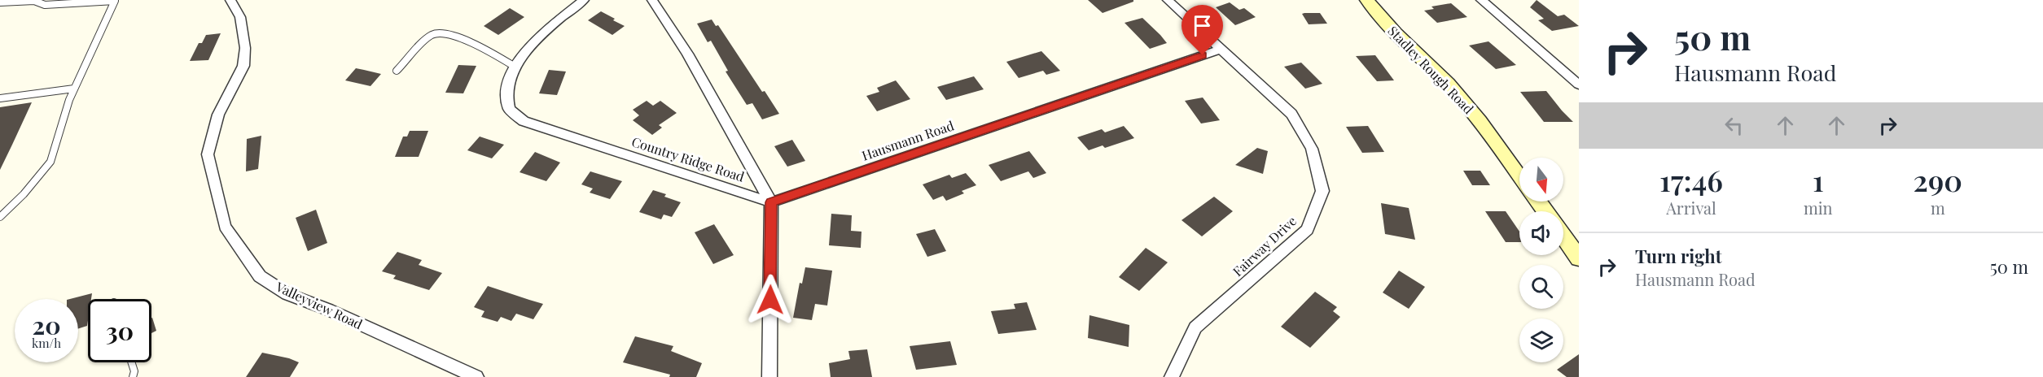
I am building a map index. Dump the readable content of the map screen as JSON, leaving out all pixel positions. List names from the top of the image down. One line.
{"streets":{"main road":["Stadley Rough Road"],"street":["Hausmann Road","Country Ridge Road","Fairway Drive","Valleyview Road"]},"crossings":[["Hausmann Road","Country Ridge Road"],["Hausmann Road","Fairway Drive"]],"north":"bottom","page":{"turn":["50 m","Hausmann Road"],"eta":["17:46","Arrival","1","min","290","m"],"list":[{"name":"Turn right","note":"Hausmann Road","value":"50 m"}],"speed":"20 km/h","limit":"30"}}
